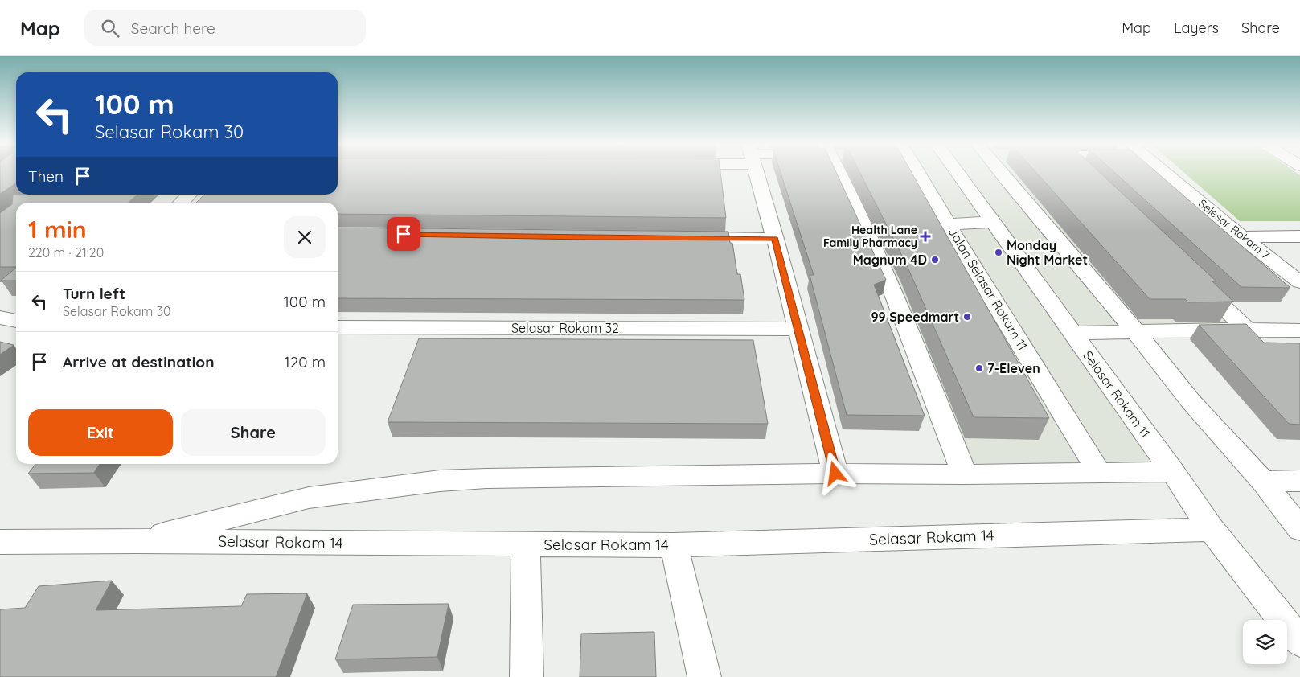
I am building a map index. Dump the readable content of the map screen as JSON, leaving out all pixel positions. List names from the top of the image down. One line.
{"streets":{"street":["Selesar Rokam 7","Jalan Selasar Rokam 11","Selasar Rokam 32","Selasar Rokam 11","Selasar Rokam 14"]},"crossings":[["Selasar Rokam 11","Selasar Rokam 14"]],"places":{"health":["Health Lane Family Pharmacy"],"other":["Monday Night Market","Magnum 4D","99 Speedmart","7-Eleven"]},"page":{"header":"Map","search":"Search here","nav":["Map","Layers","Share"],"turn":["100 m","Selasar Rokam 30"],"then":"Then","heading":["1 min","220 m · 21:20"],"list":[{"name":"Turn left","note":"Selasar Rokam 30","value":"100 m"},{"name":"Arrive at destination","value":"120 m"}],"buttons":["Exit","Share"]}}
